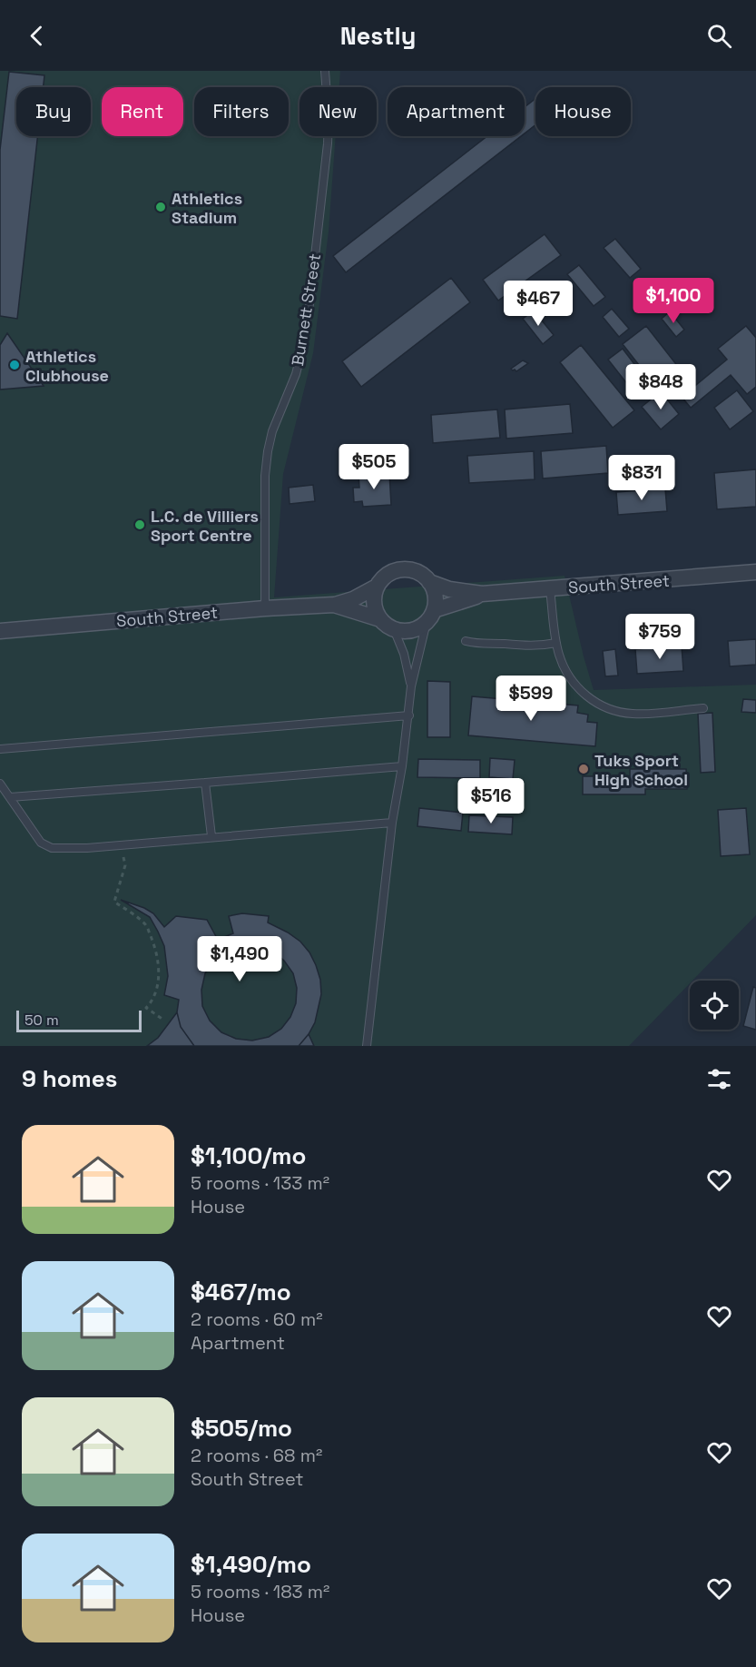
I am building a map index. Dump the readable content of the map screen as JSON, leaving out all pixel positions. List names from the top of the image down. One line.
{"streets":{"street":["South Street"],"lane":["Burnett Street"]},"crossings":[["Burnett Street","South Street"]],"places":["Athletics Stadium","Athletics Clubhouse","L.C. de Villiers Sport Centre","Tuks Sport High School"],"scale_bar":"50 m","page":{"header":"Nestly","chip":["Buy","Rent","Filters","New","Apartment","House"],"price":["$1,100","$467","$848","$505","$831","$759","$599","$516","$1,490"],"scale":"50 m","heading":"9 homes","list":[{"name":"$1,100/mo","note":"5 rooms · 133 m² · House"},{"name":"$467/mo","note":"2 rooms · 60 m² · Apartment"},{"name":"$505/mo","note":"2 rooms · 68 m² · South Street"},{"name":"$1,490/mo","note":"5 rooms · 183 m² · House"}]}}
